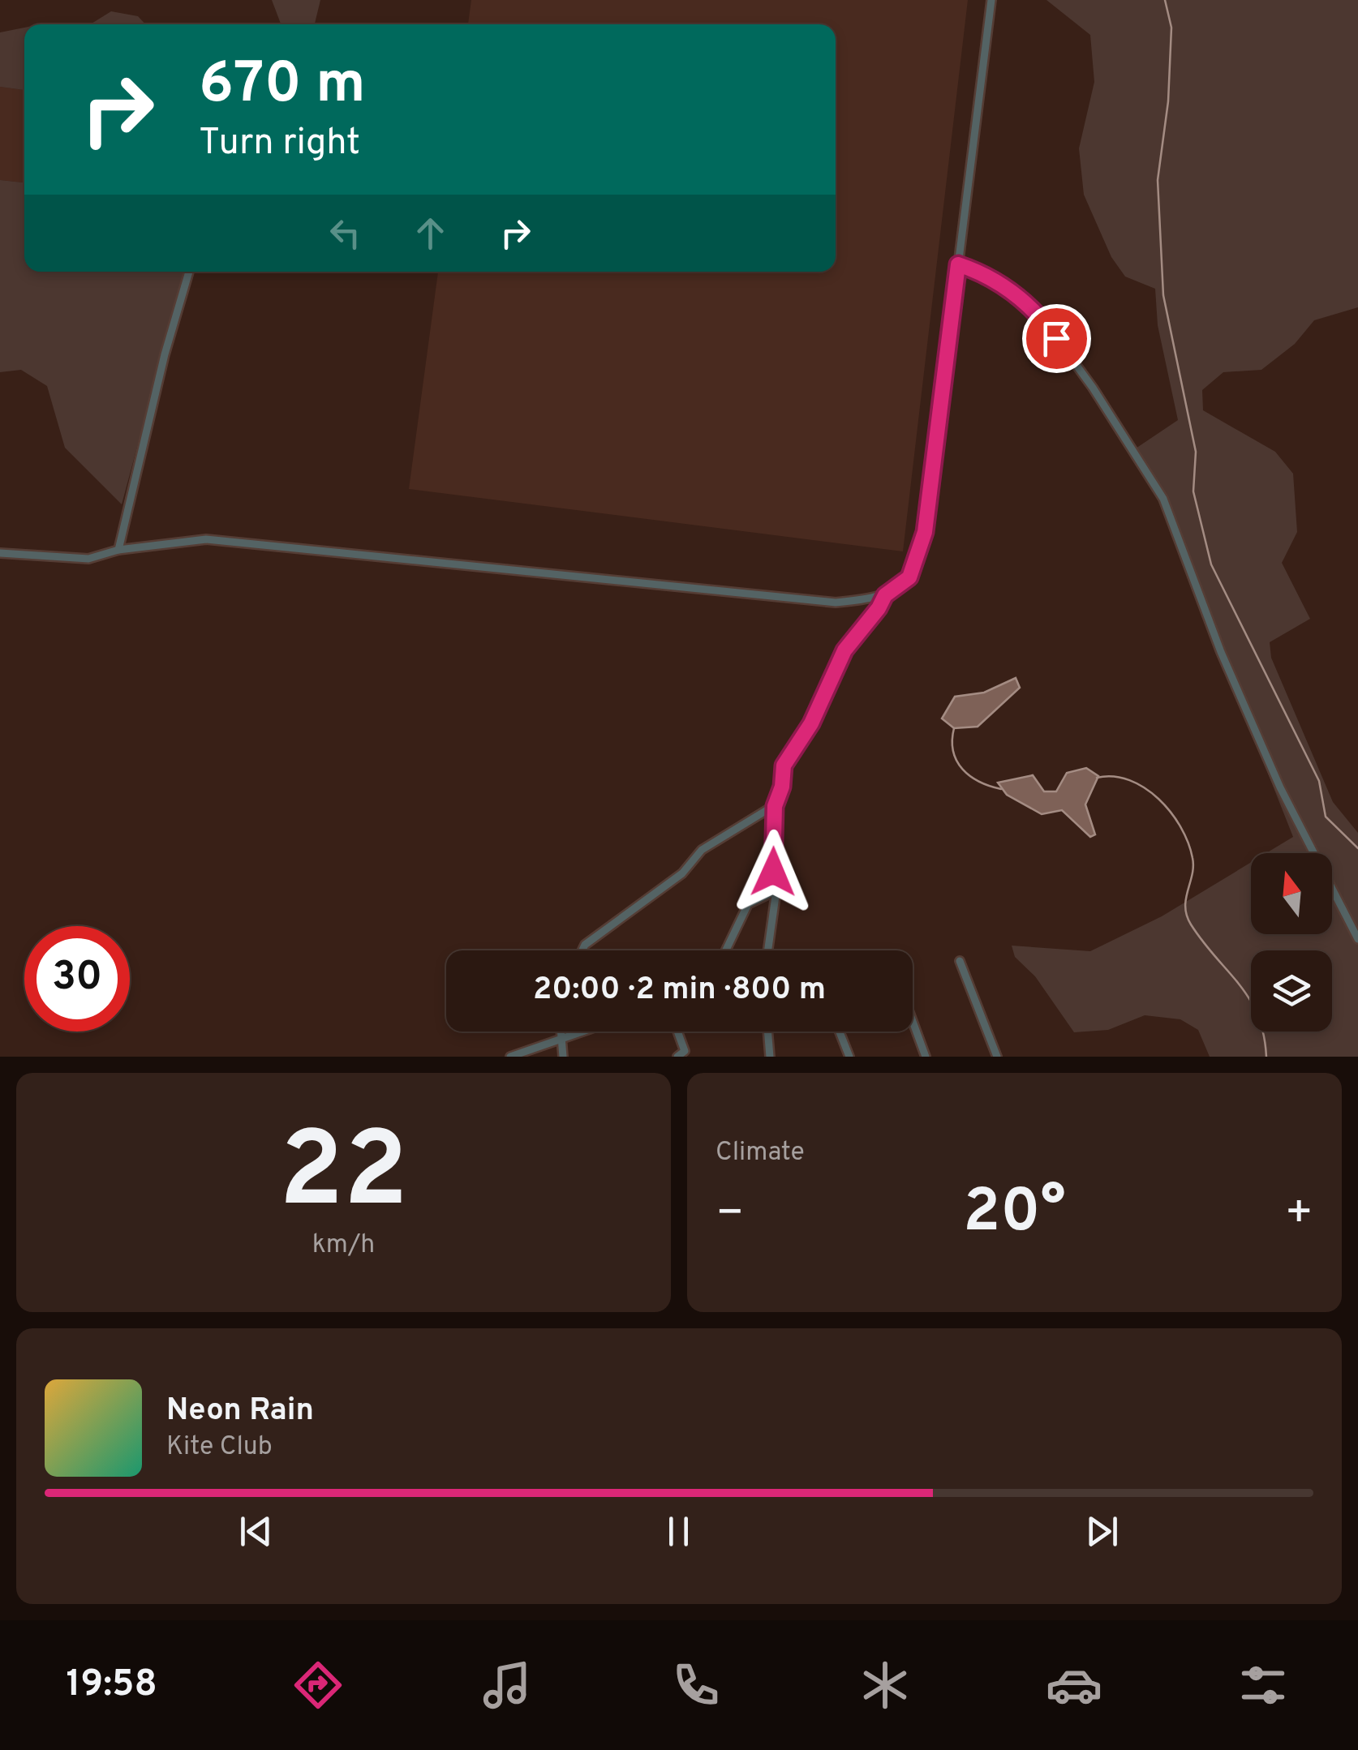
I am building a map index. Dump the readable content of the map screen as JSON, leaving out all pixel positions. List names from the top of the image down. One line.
{"north":"top","page":{"turn":["670 m","Turn right"],"limit":"30","trip":"20:00 · 2 min · 800 m","tile":[["22","km/h"],"Climate"],"heat":["−","20°","+"],"song":["Neon Rain","Kite Club"],"tabs":"19:58"}}
